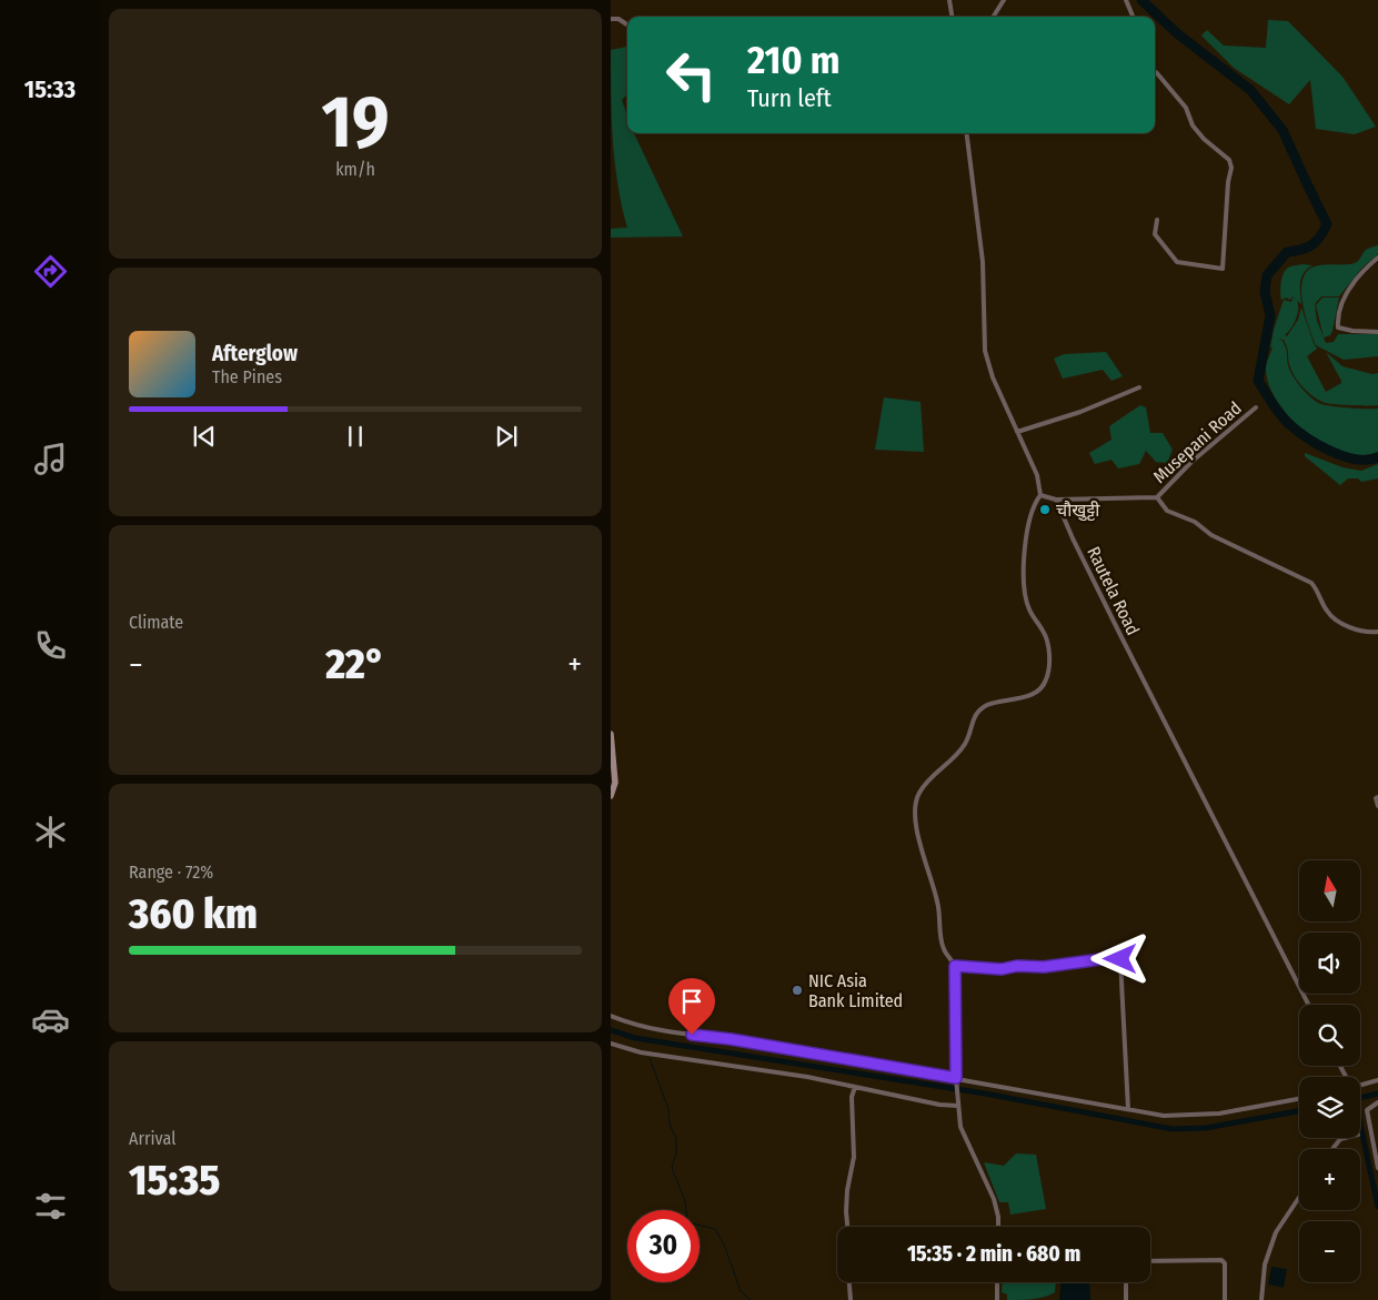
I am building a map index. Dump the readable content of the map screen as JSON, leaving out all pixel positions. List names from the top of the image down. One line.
{"streets":{"street":["Musepani Road","Rautela Road"]},"crossings":[["Musepani Road","Rautela Road"]],"places":["चौखुट्टी","NIC Asia Bank Limited"],"north":"top","page":{"tabs":"15:33","tile":[["19","km/h"],"Climate",["Range · 72%","360 km"],["Arrival","15:35"]],"turn":["210 m","Turn left"],"song":["Afterglow","The Pines"],"heat":["−","22°","+"],"map_buttons":["+","−"],"limit":"30","trip":"15:35 · 2 min · 680 m"}}
